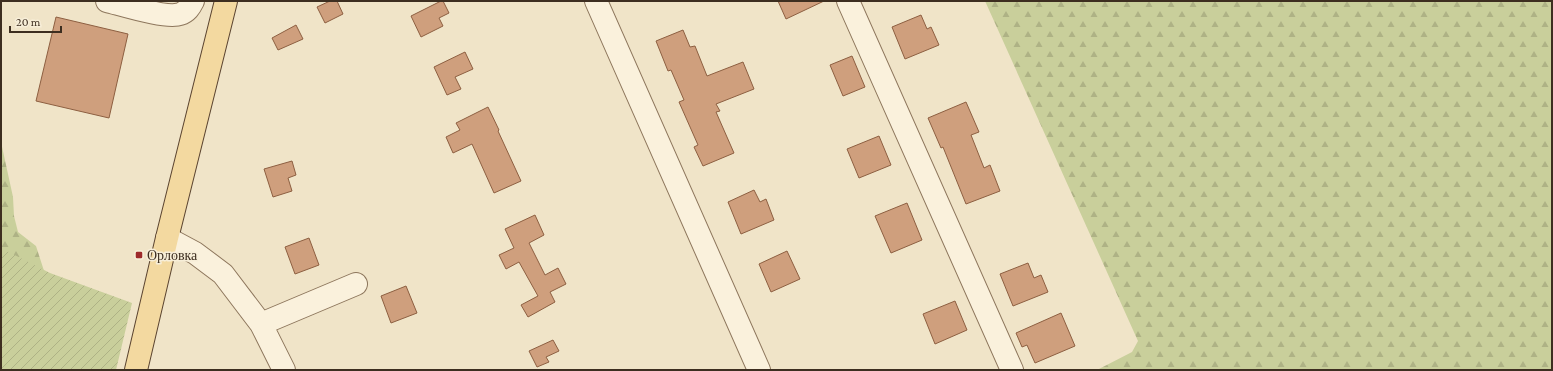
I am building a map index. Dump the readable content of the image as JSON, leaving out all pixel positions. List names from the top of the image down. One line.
{"places":{"transit":["Орловка"]},"scale_bar":"20 m"}
